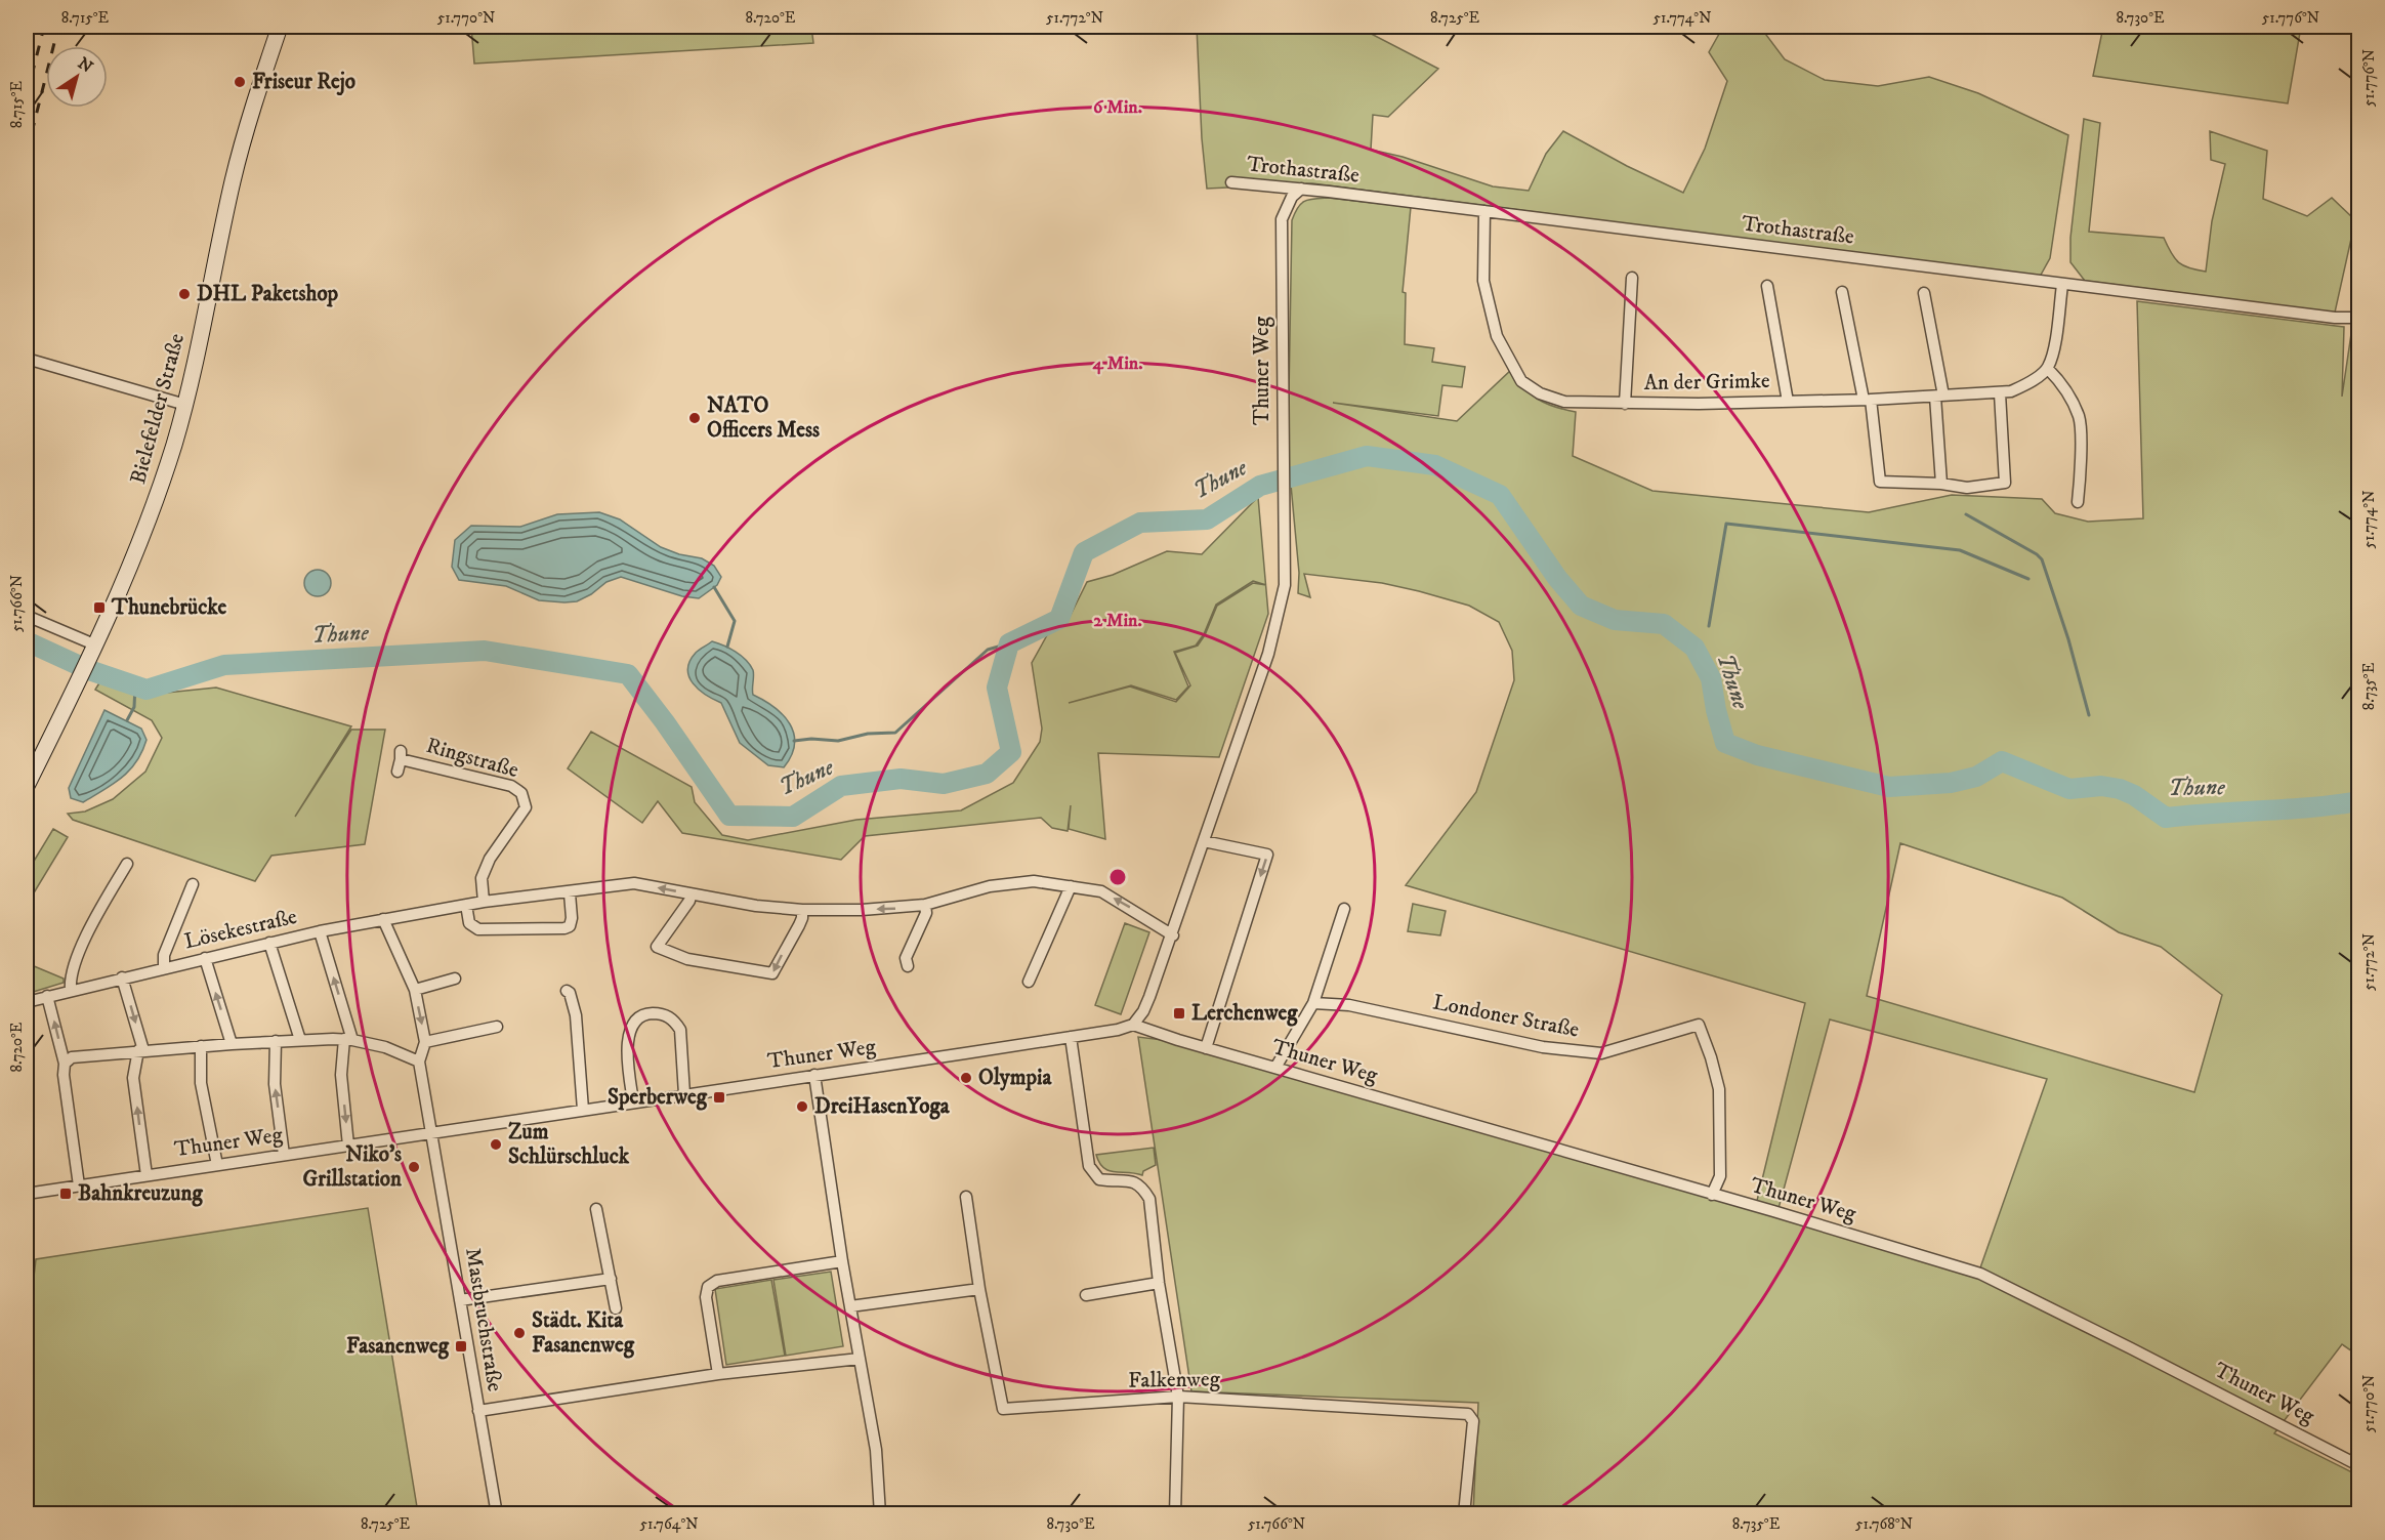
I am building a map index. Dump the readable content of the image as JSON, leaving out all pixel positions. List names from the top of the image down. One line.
{"streets":{"main road":["Bielefelder Straße"],"street":["Trothastraße","Thuner Weg","An der Grimke","Ringstraße","Lösekestraße","Londoner Straße","Mastbruchstraße","Falkenweg"]},"crossings":[["Trothastraße","Thuner Weg"],["Trothastraße","An der Grimke"],["Thuner Weg","Lösekestraße"],["Thuner Weg","Londoner Straße"],["Thuner Weg","Mastbruchstraße"],["Ringstraße","Lösekestraße"]],"water":["Thune"],"places":{"other":["Friseur Rejo","DHL Paketshop","NATO Officers Mess","Olympia","DreiHasenYoga","Zum Schlürschluck","Niko's Grillstation","Städt. Kita Fasanenweg"],"transit":["Thunebrücke","Lerchenweg","Sperberweg","Bahnkreuzung","Fasanenweg"]},"north":"top right","coordinates":["8.715°E","51.770°N","8.720°E","51.772°N","8.725°E","51.774°N","8.730°E","51.776°N","51.766°N","8.735°E","51.764°N","51.768°N"],"rings":["6 Min.","4 Min.","2 Min."]}
